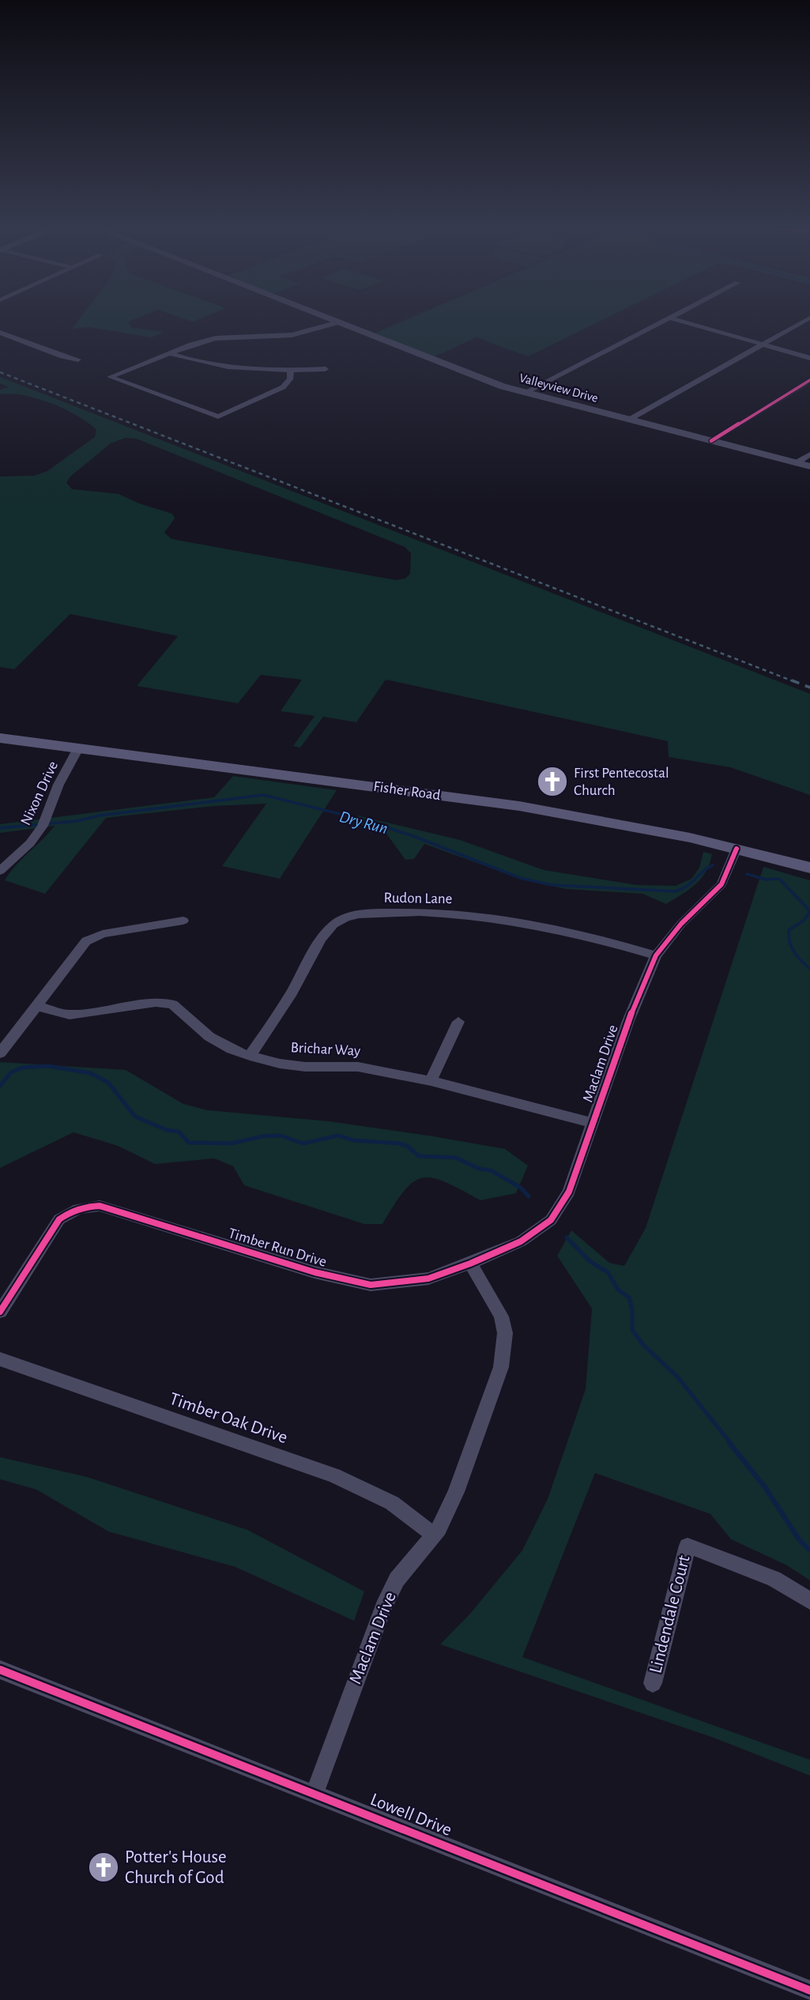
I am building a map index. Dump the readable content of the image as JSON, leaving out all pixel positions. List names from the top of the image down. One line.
{"streets":{"main road":["Fisher Road"],"street":["Valleyview Drive","Nixon Drive","Rudon Lane","Brichar Way","Maclam Drive","Timber Run Drive","Timber Oak Drive","Lindendale Court","Lowell Drive"]},"crossings":[["Fisher Road","Nixon Drive"],["Fisher Road","Maclam Drive"],["Rudon Lane","Brichar Way"],["Rudon Lane","Maclam Drive"],["Brichar Way","Maclam Drive"],["Maclam Drive","Timber Run Drive"],["Maclam Drive","Timber Oak Drive"],["Maclam Drive","Lowell Drive"]],"water":["Dry Run"],"places":{"church":["First Pentecostal Church","Potter's House Church of God"]}}
